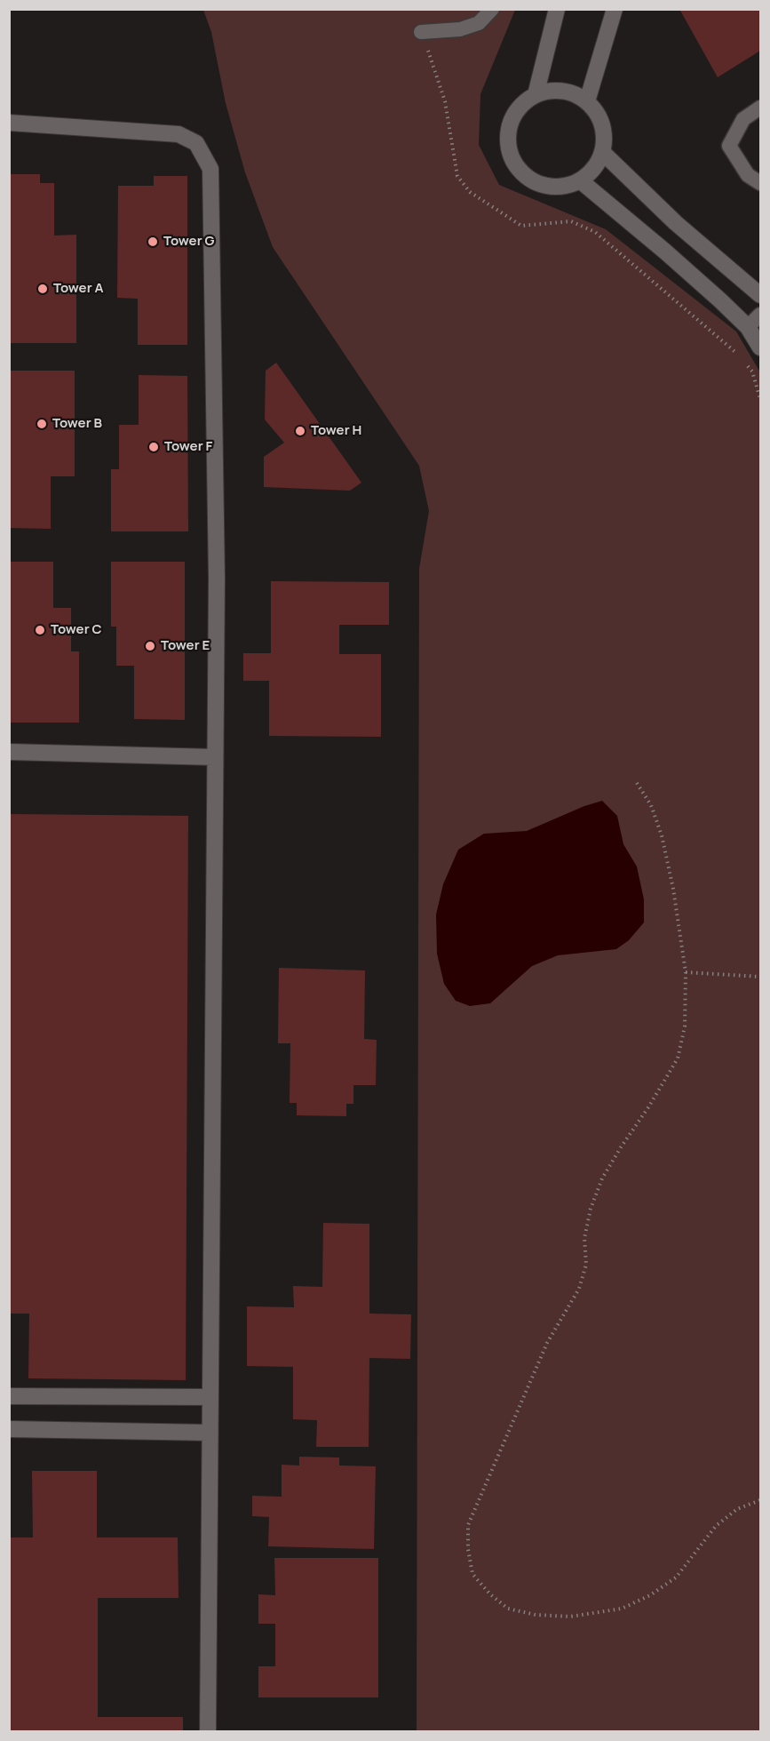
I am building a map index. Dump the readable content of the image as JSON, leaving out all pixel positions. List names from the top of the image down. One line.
{"places":["Tower G","Tower A","Tower B","Tower H","Tower F","Tower C","Tower E"]}
